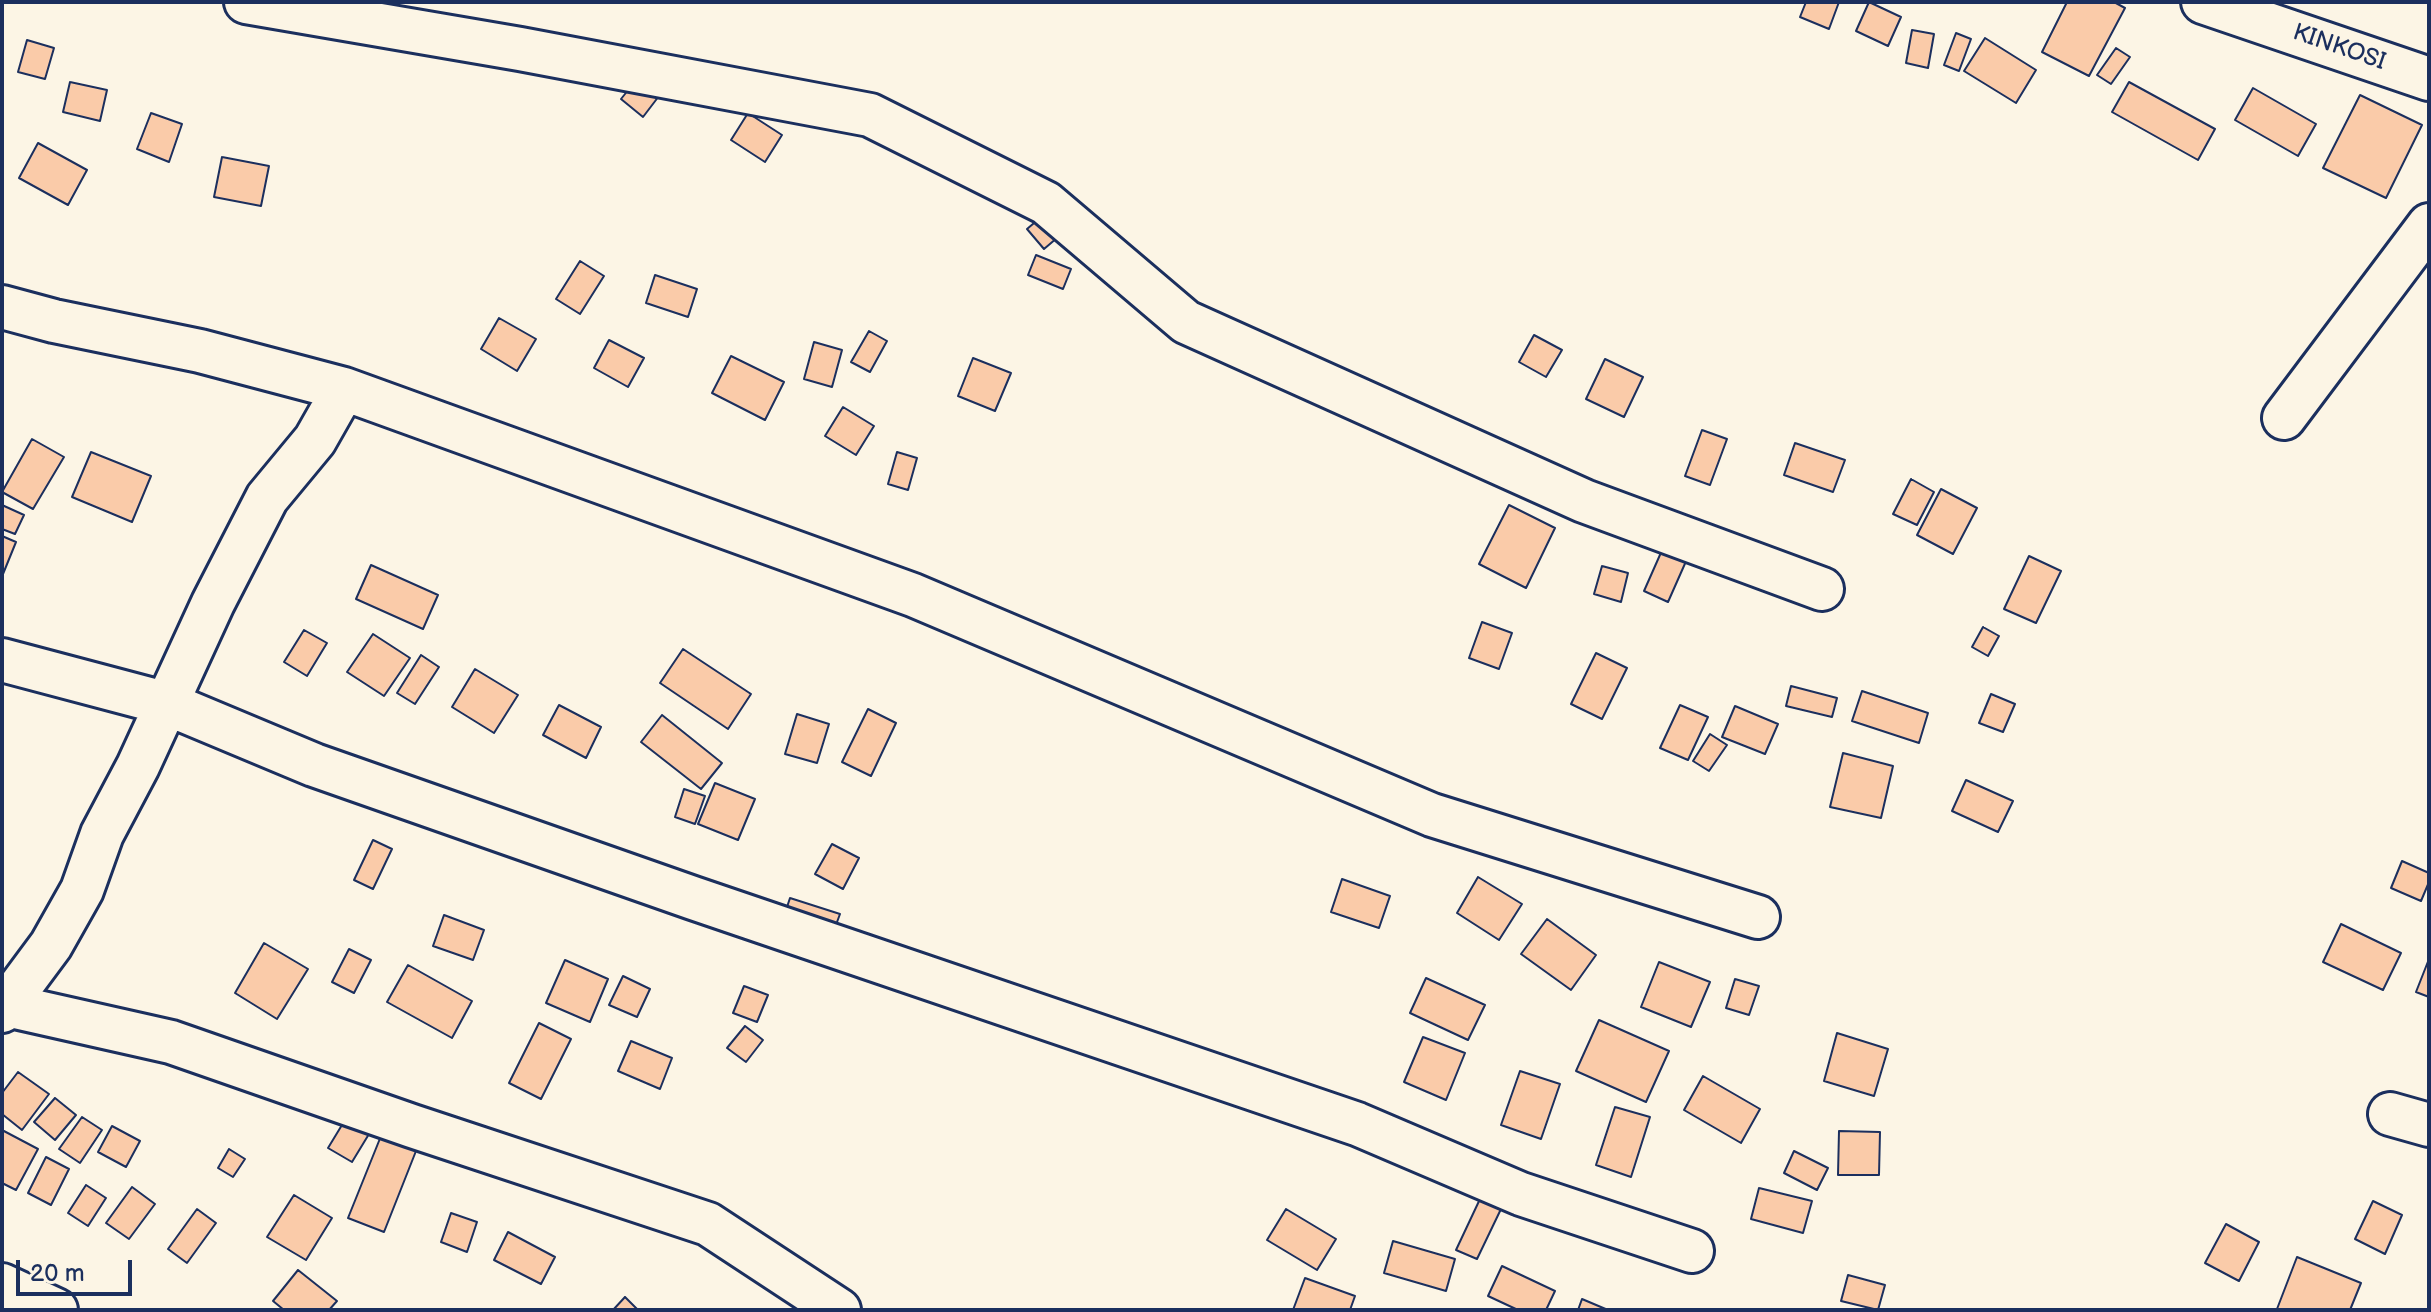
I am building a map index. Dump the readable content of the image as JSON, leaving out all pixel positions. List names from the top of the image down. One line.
{"streets":{"street":["KINKOSI"]},"scale_bar":"20 m"}
